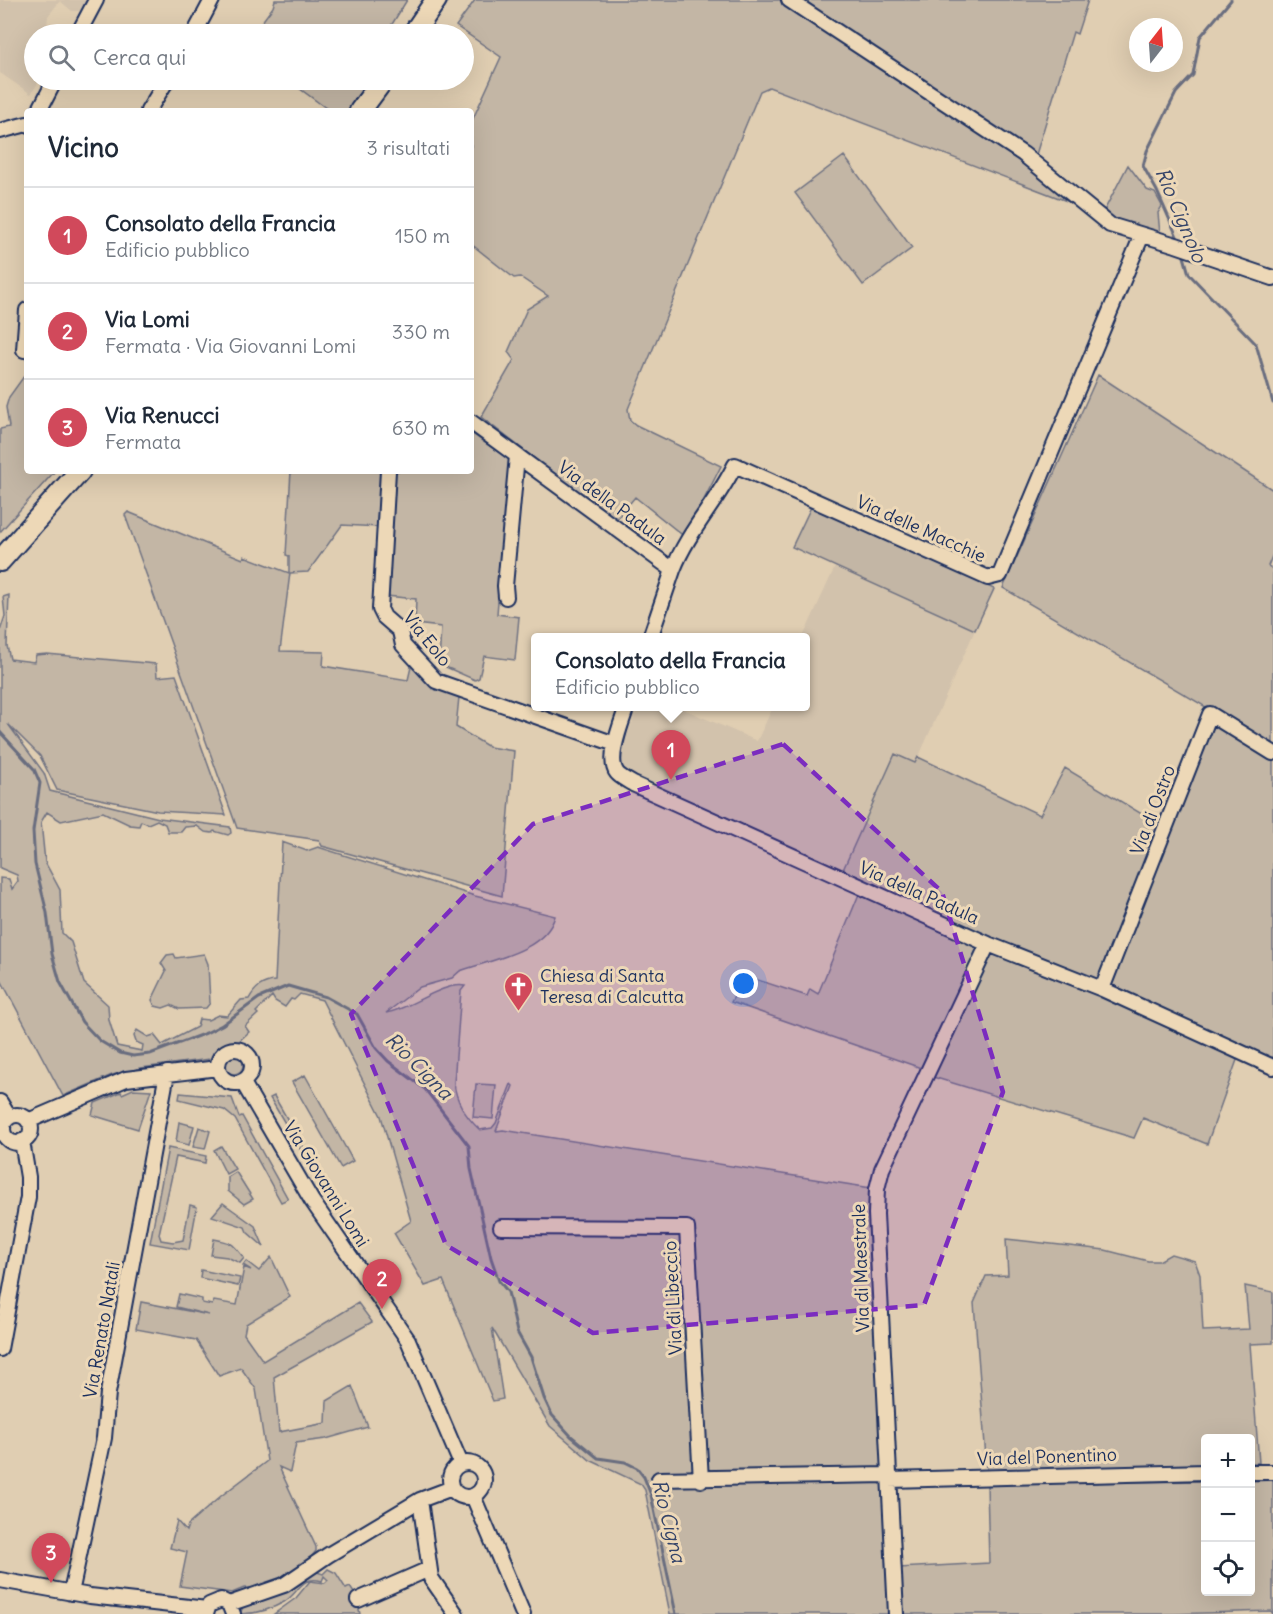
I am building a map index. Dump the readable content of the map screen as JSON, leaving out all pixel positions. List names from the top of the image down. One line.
{"streets":{"street":["Via della Padula","Via delle Macchie","Via Eolo","Via di Ostro","Via Giovanni Lomi","Via di Maestrale","Via di Libeccio","Via Renato Natali","Via del Ponentino"]},"crossings":[["Via della Padula","Via delle Macchie"],["Via della Padula","Via Eolo"],["Via della Padula","Via di Ostro"],["Via della Padula","Via di Maestrale"],["Via di Maestrale","Via del Ponentino"]],"water":["Rio Cignolo","Rio Cigna"],"places":{"church":["Chiesa di Santa Teresa di Calcutta"]},"north":"top","page":{"search":"Cerca qui","heading":["Vicino","3 risultati"],"list":[{"mark":"1","name":"Consolato della Francia","note":"Edificio pubblico","value":"150 m"},{"mark":"2","name":"Via Lomi","note":"Fermata · Via Giovanni Lomi","value":"330 m"},{"mark":"3","name":"Via Renucci","note":"Fermata","value":"630 m"}],"popup":["Consolato della Francia","Edificio pubblico"],"pins":["1","2","3"],"map_buttons":["+","−"]}}
